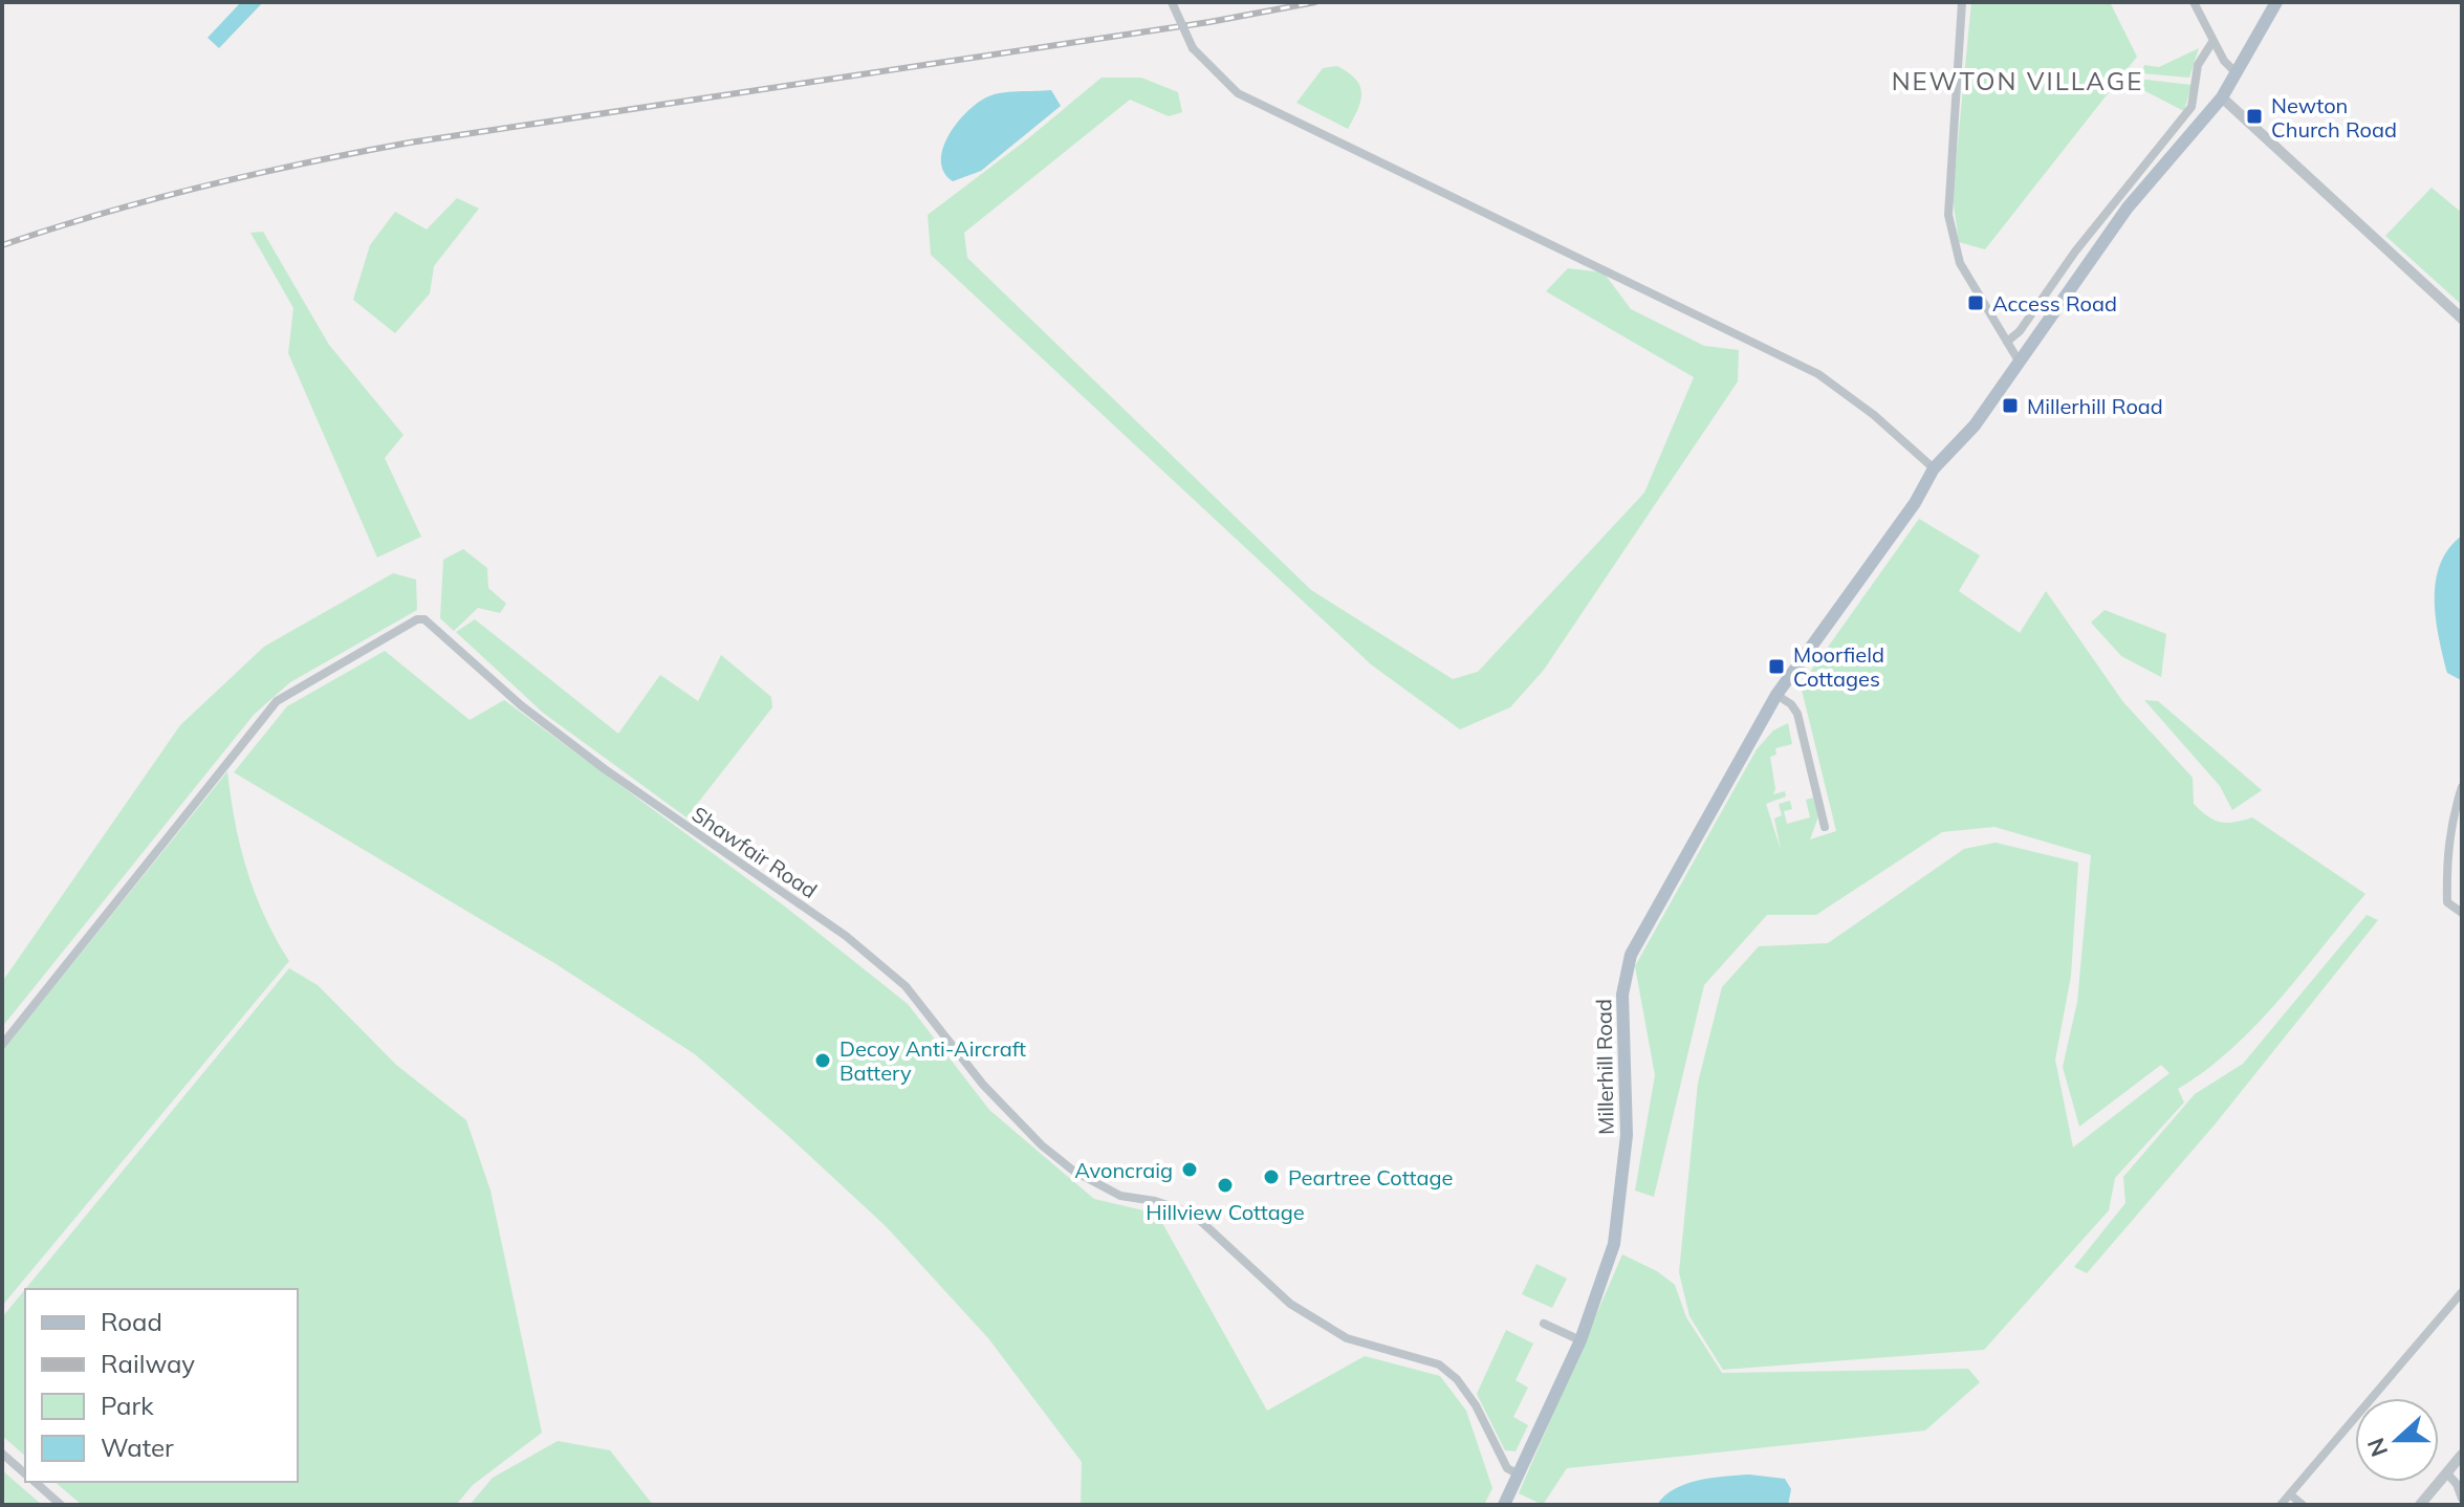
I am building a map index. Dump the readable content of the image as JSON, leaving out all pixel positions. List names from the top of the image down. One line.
{"streets":{"main road":["Millerhill Road"],"street":["Shawfair Road"]},"crossings":[["Shawfair Road","Millerhill Road"]],"districts":["NEWTON VILLAGE"],"places":{"transit":["Newton Church Road","Access Road","Millerhill Road","Moorfield Cottages"],"other":["Decoy Anti-Aircraft Battery","Avoncraig","Peartree Cottage","Hillview Cottage"]},"legend":["Road","Railway","Park","Water"],"north":"left"}
